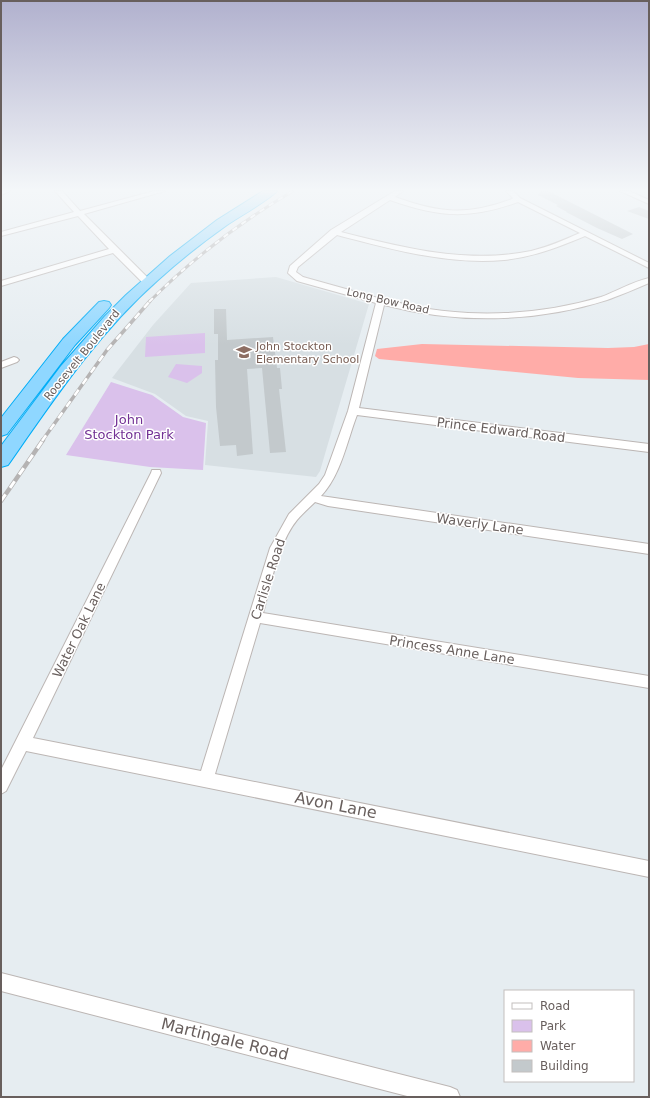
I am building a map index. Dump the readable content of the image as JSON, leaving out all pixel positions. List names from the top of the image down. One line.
{"streets":{"highway":["Roosevelt Boulevard"],"street":["Long Bow Road","Prince Edward Road","Waverly Lane","Carlisle Road","Water Oak Lane","Princess Anne Lane","Avon Lane","Martingale Road"]},"crossings":[["Long Bow Road","Carlisle Road"],["Prince Edward Road","Carlisle Road"],["Waverly Lane","Carlisle Road"],["Carlisle Road","Princess Anne Lane"],["Carlisle Road","Avon Lane"],["Water Oak Lane","Avon Lane"]],"parks":["John Stockton Park"],"places":{"school or university":["John Stockton Elementary School"]},"legend":["Road","Park","Water","Building"]}
